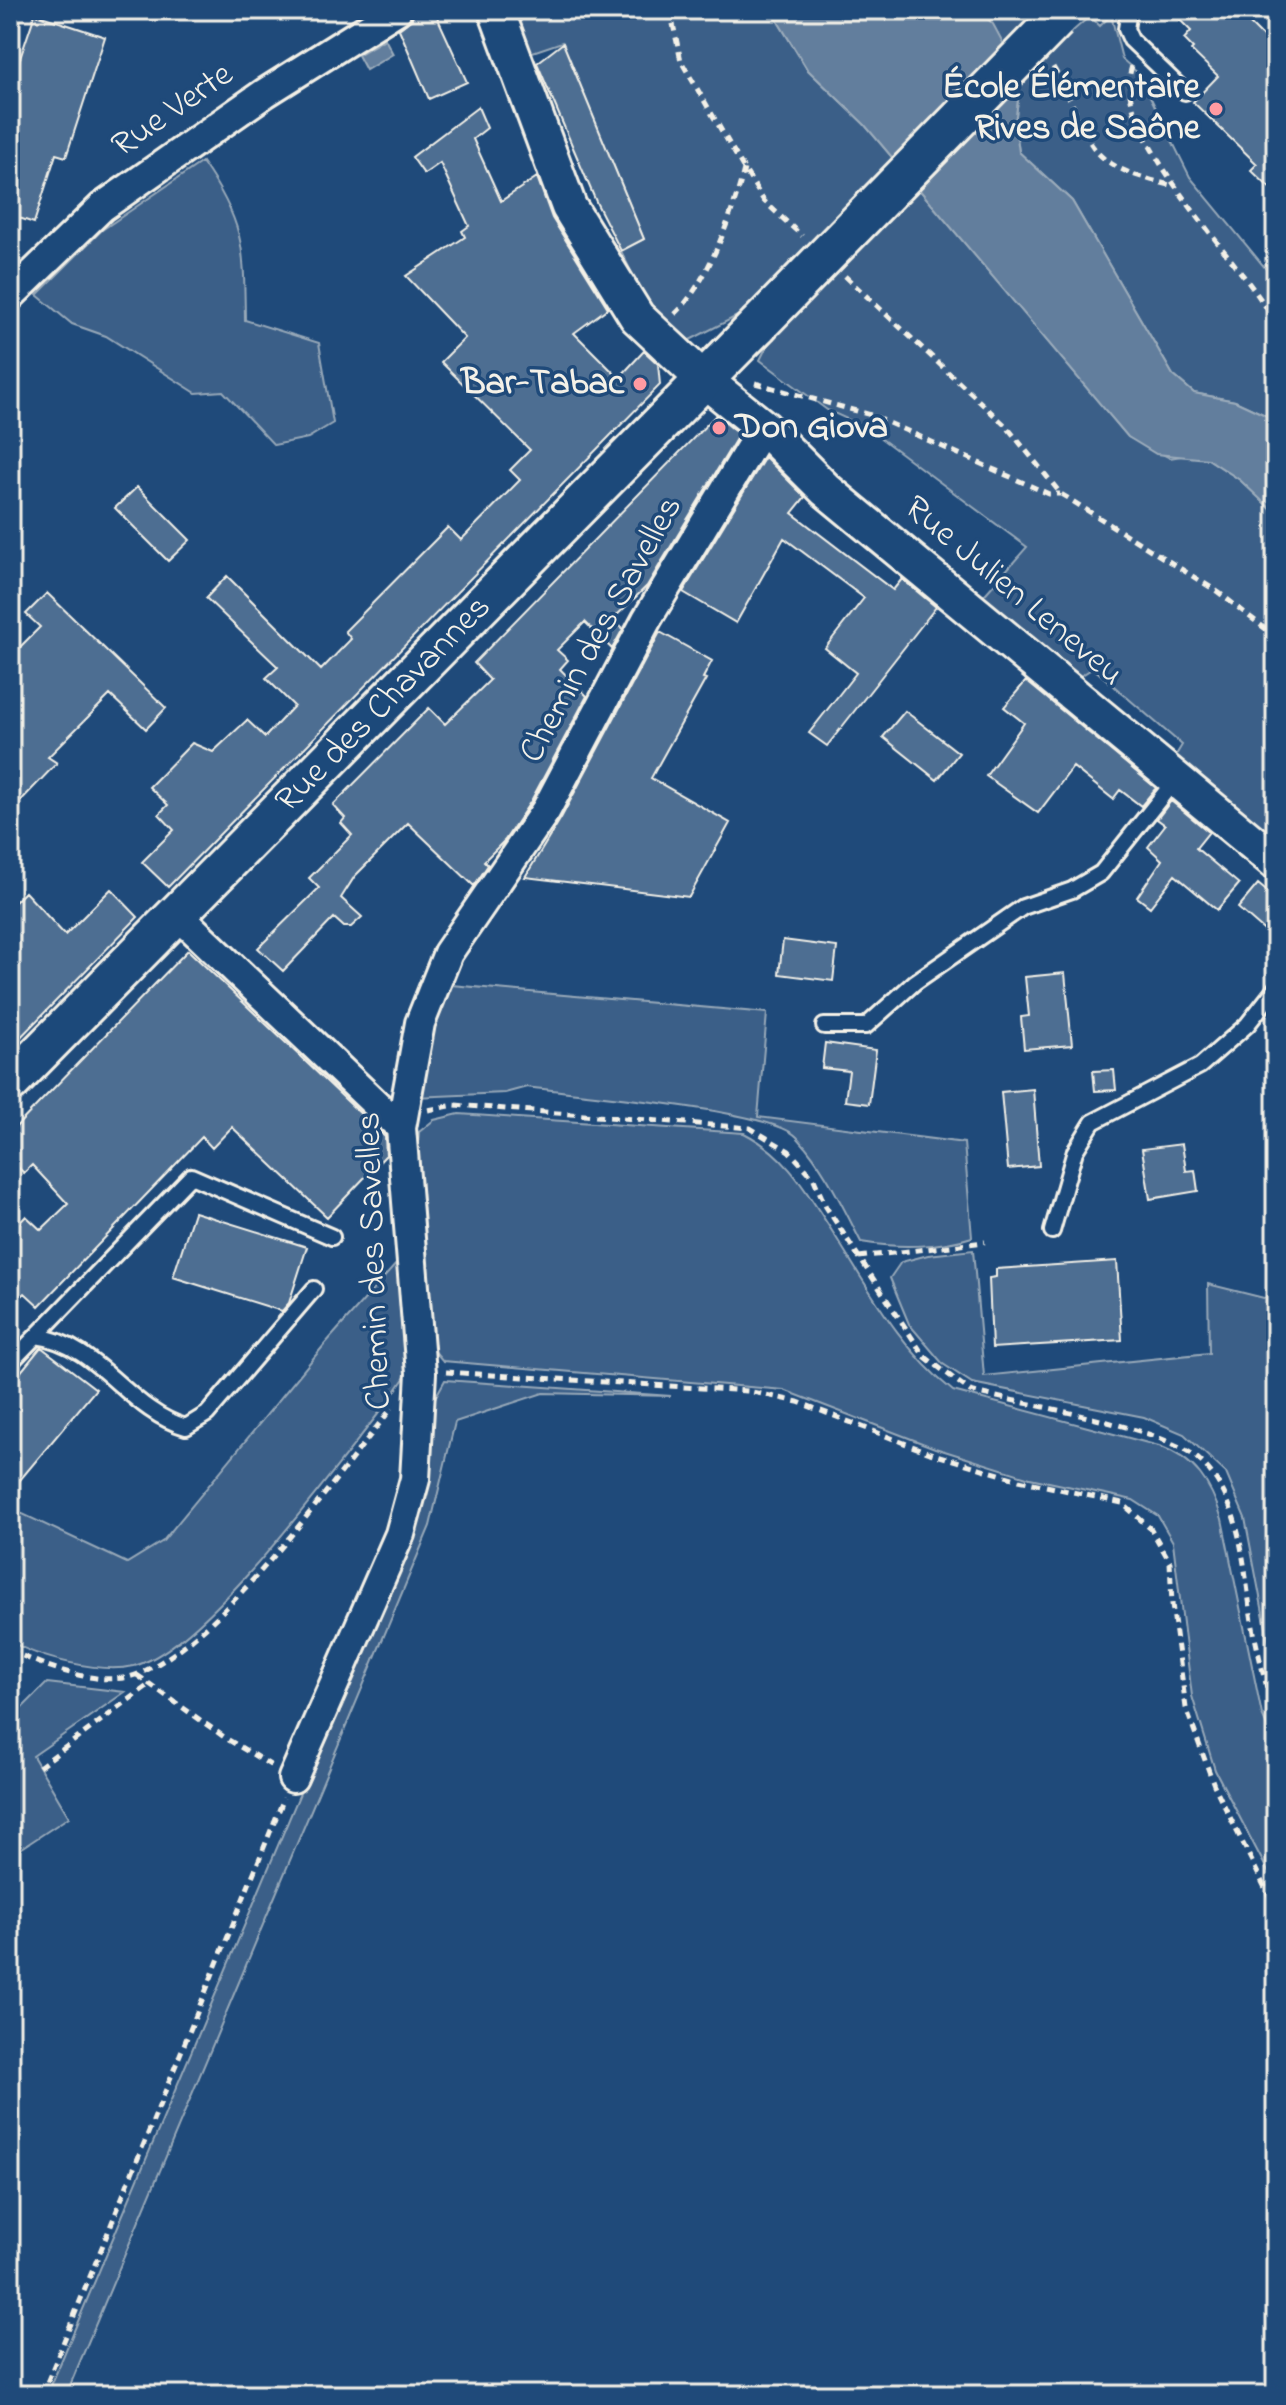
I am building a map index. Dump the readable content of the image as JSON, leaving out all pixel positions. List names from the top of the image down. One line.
{"streets":{"main road":["Rue des Chavannes"],"street":["Rue Verte","Rue Julien Leneveu","Chemin des Savelles"]},"crossings":[["Rue Julien Leneveu","Chemin des Savelles"],["Rue Julien Leneveu","Rue des Chavannes"]],"places":["École Élémentaire Rives de Saône","Bar-Tabac","Don Giova"]}
